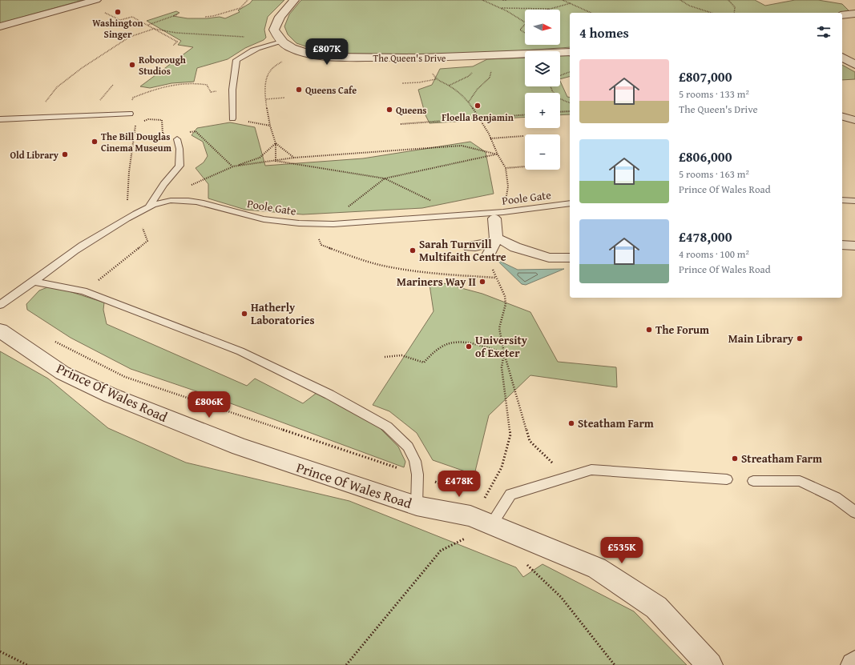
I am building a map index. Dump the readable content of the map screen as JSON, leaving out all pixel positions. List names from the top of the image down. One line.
{"streets":{"street":["The Queen's Drive","Prince Of Wales Road"],"lane":["Poole Gate"]},"places":["Washington Singer","Roborough Studios","Queens Cafe","Floella Benjamin","Queens","The Bill Douglas Cinema Museum","Old Library","Sarah Turnvill Multifaith Centre","Mariners Way II","Hatherly Laboratories","The Forum","Main Library","University of Exeter","Steatham Farm","Streatham Farm"],"north":"right","page":{"map_buttons":["+","−"],"heading":"4 homes","price":["£807K","£806K","£478K","£535K"],"list":[{"name":"£807,000","note":"5 rooms · 133 m² · The Queen's Drive"},{"name":"£806,000","note":"5 rooms · 163 m² · Prince Of Wales Road"},{"name":"£478,000","note":"4 rooms · 100 m² · Prince Of Wales Road"}]}}
